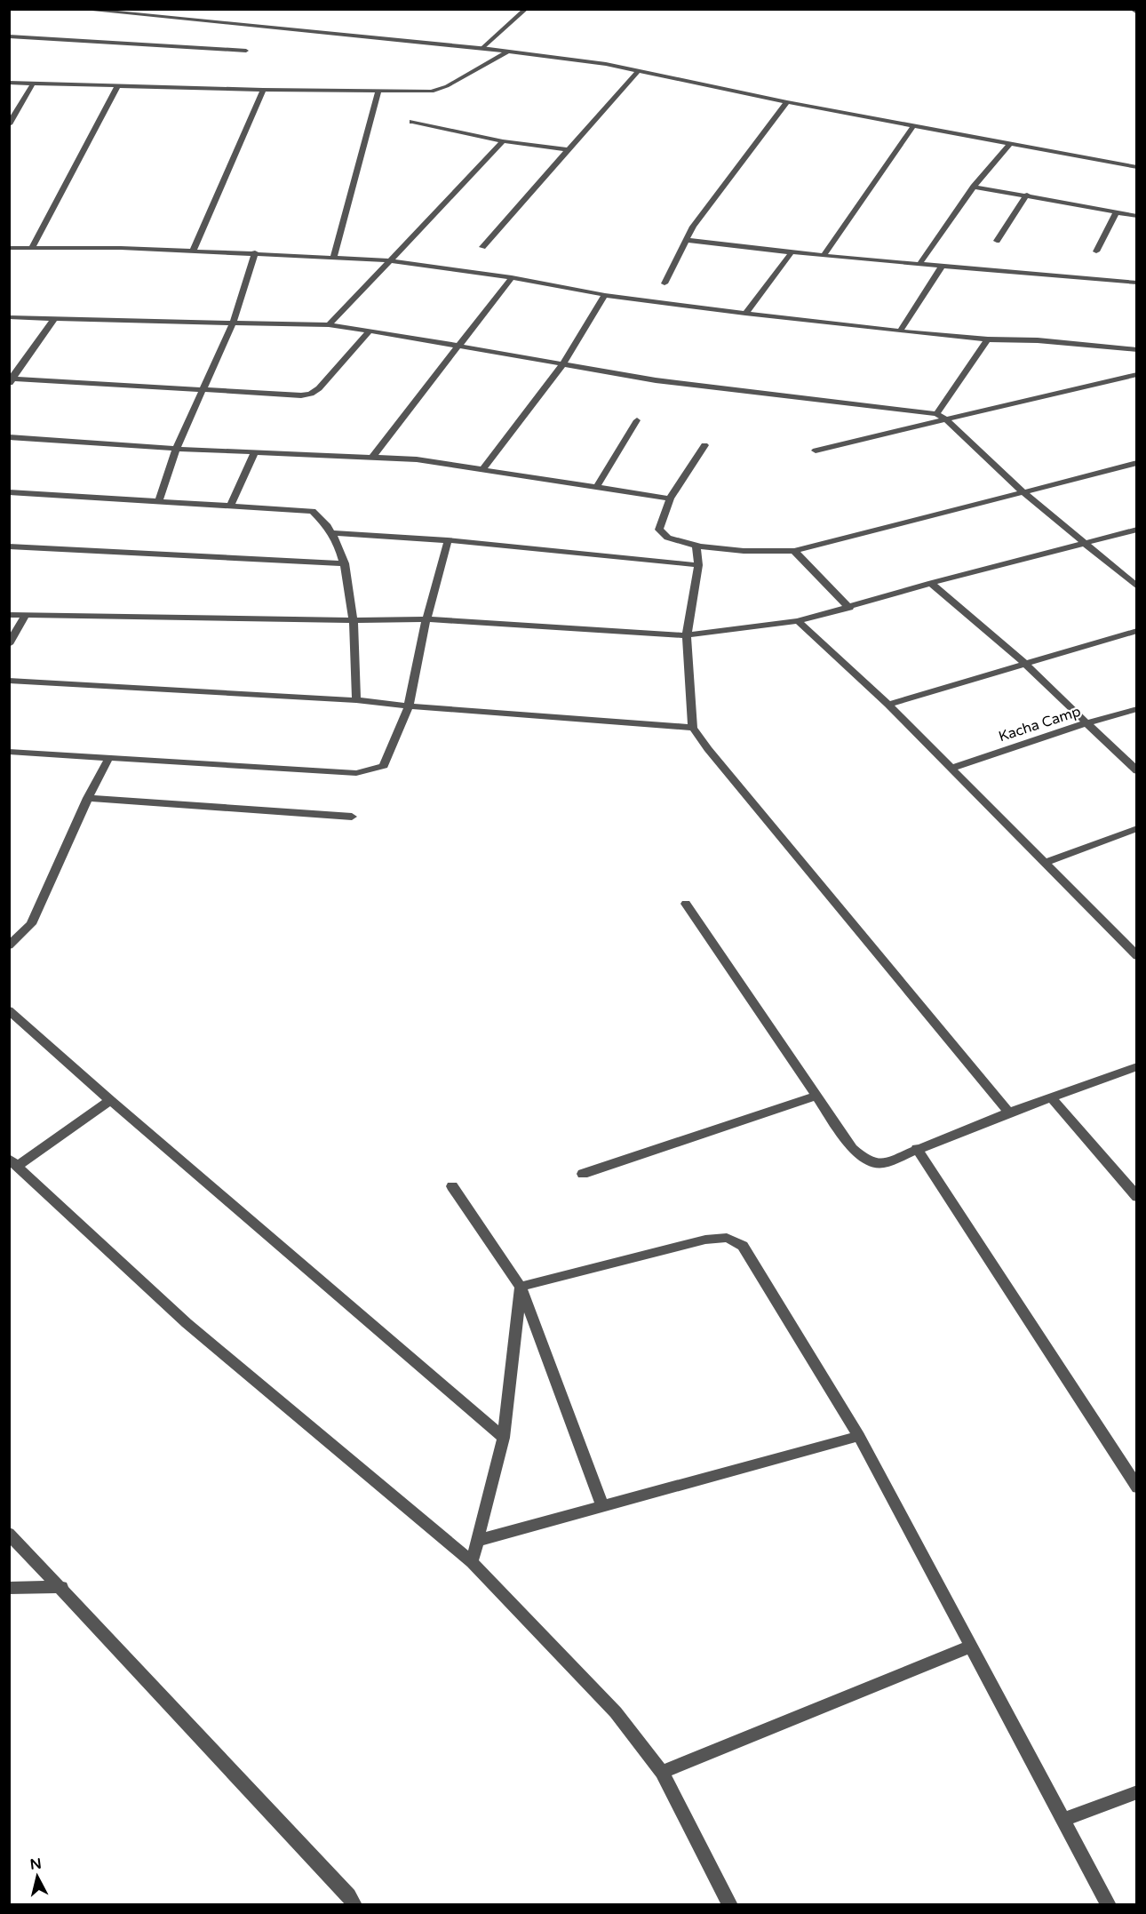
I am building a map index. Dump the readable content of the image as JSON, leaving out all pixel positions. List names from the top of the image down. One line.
{"streets":{"street":["Kacha Camp"]},"north":"top"}
